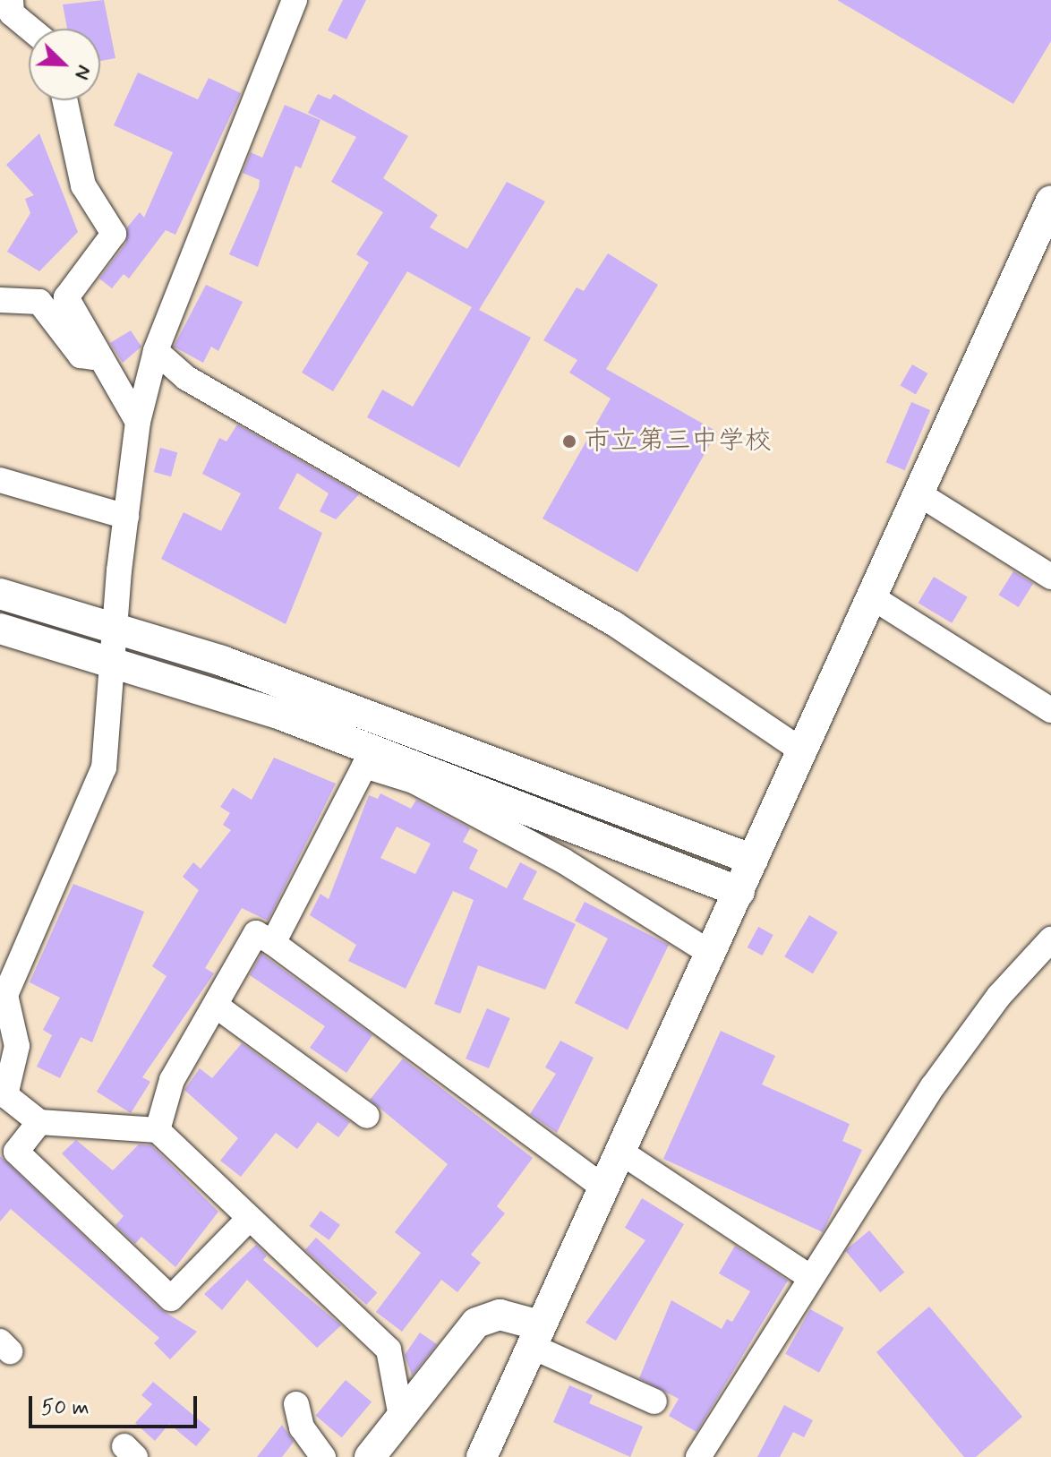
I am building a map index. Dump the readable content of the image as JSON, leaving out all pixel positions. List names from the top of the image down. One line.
{"places":["市立第三中学校"],"scale_bar":"50 m","north":"bottom right"}
